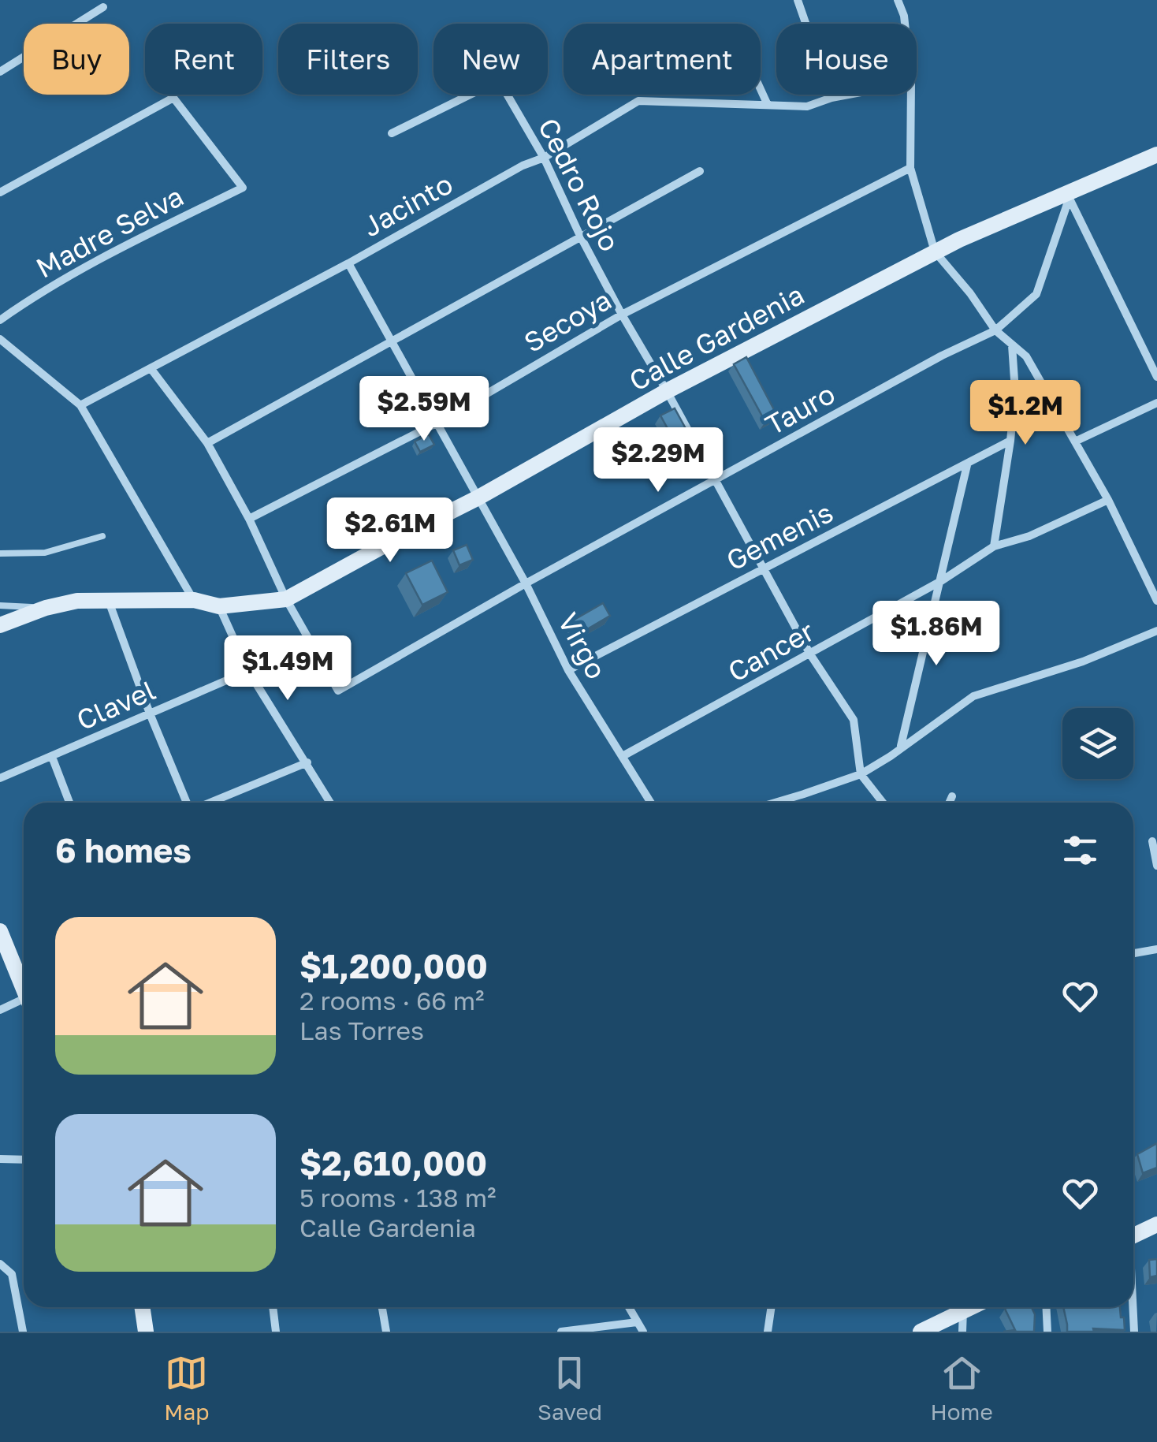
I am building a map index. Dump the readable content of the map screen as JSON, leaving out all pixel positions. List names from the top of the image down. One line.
{"streets":{"street":["Cedro Rojo","Jacinto","Madre Selva","Secoya","Calle Gardenia","Tauro","Gemenis","Virgo","Cancer","Clavel"]},"crossings":[["Cedro Rojo","Jacinto"],["Cedro Rojo","Secoya"],["Cedro Rojo","Calle Gardenia"],["Cedro Rojo","Tauro"],["Cedro Rojo","Gemenis"],["Cedro Rojo","Cancer"],["Jacinto","Virgo"],["Secoya","Virgo"],["Calle Gardenia","Tauro"],["Calle Gardenia","Virgo"],["Tauro","Virgo"],["Gemenis","Virgo"],["Virgo","Cancer"]],"page":{"chip":["Buy","Rent","Filters","New","Apartment","House"],"price":["$2.59M","$1.2M","$2.29M","$2.61M","$1.86M","$1.49M"],"heading":"6 homes","list":[{"name":"$1,200,000","note":"2 rooms · 66 m² · Las Torres"},{"name":"$2,610,000","note":"5 rooms · 138 m² · Calle Gardenia"}],"tabs":["Map","Saved","Home"]}}
